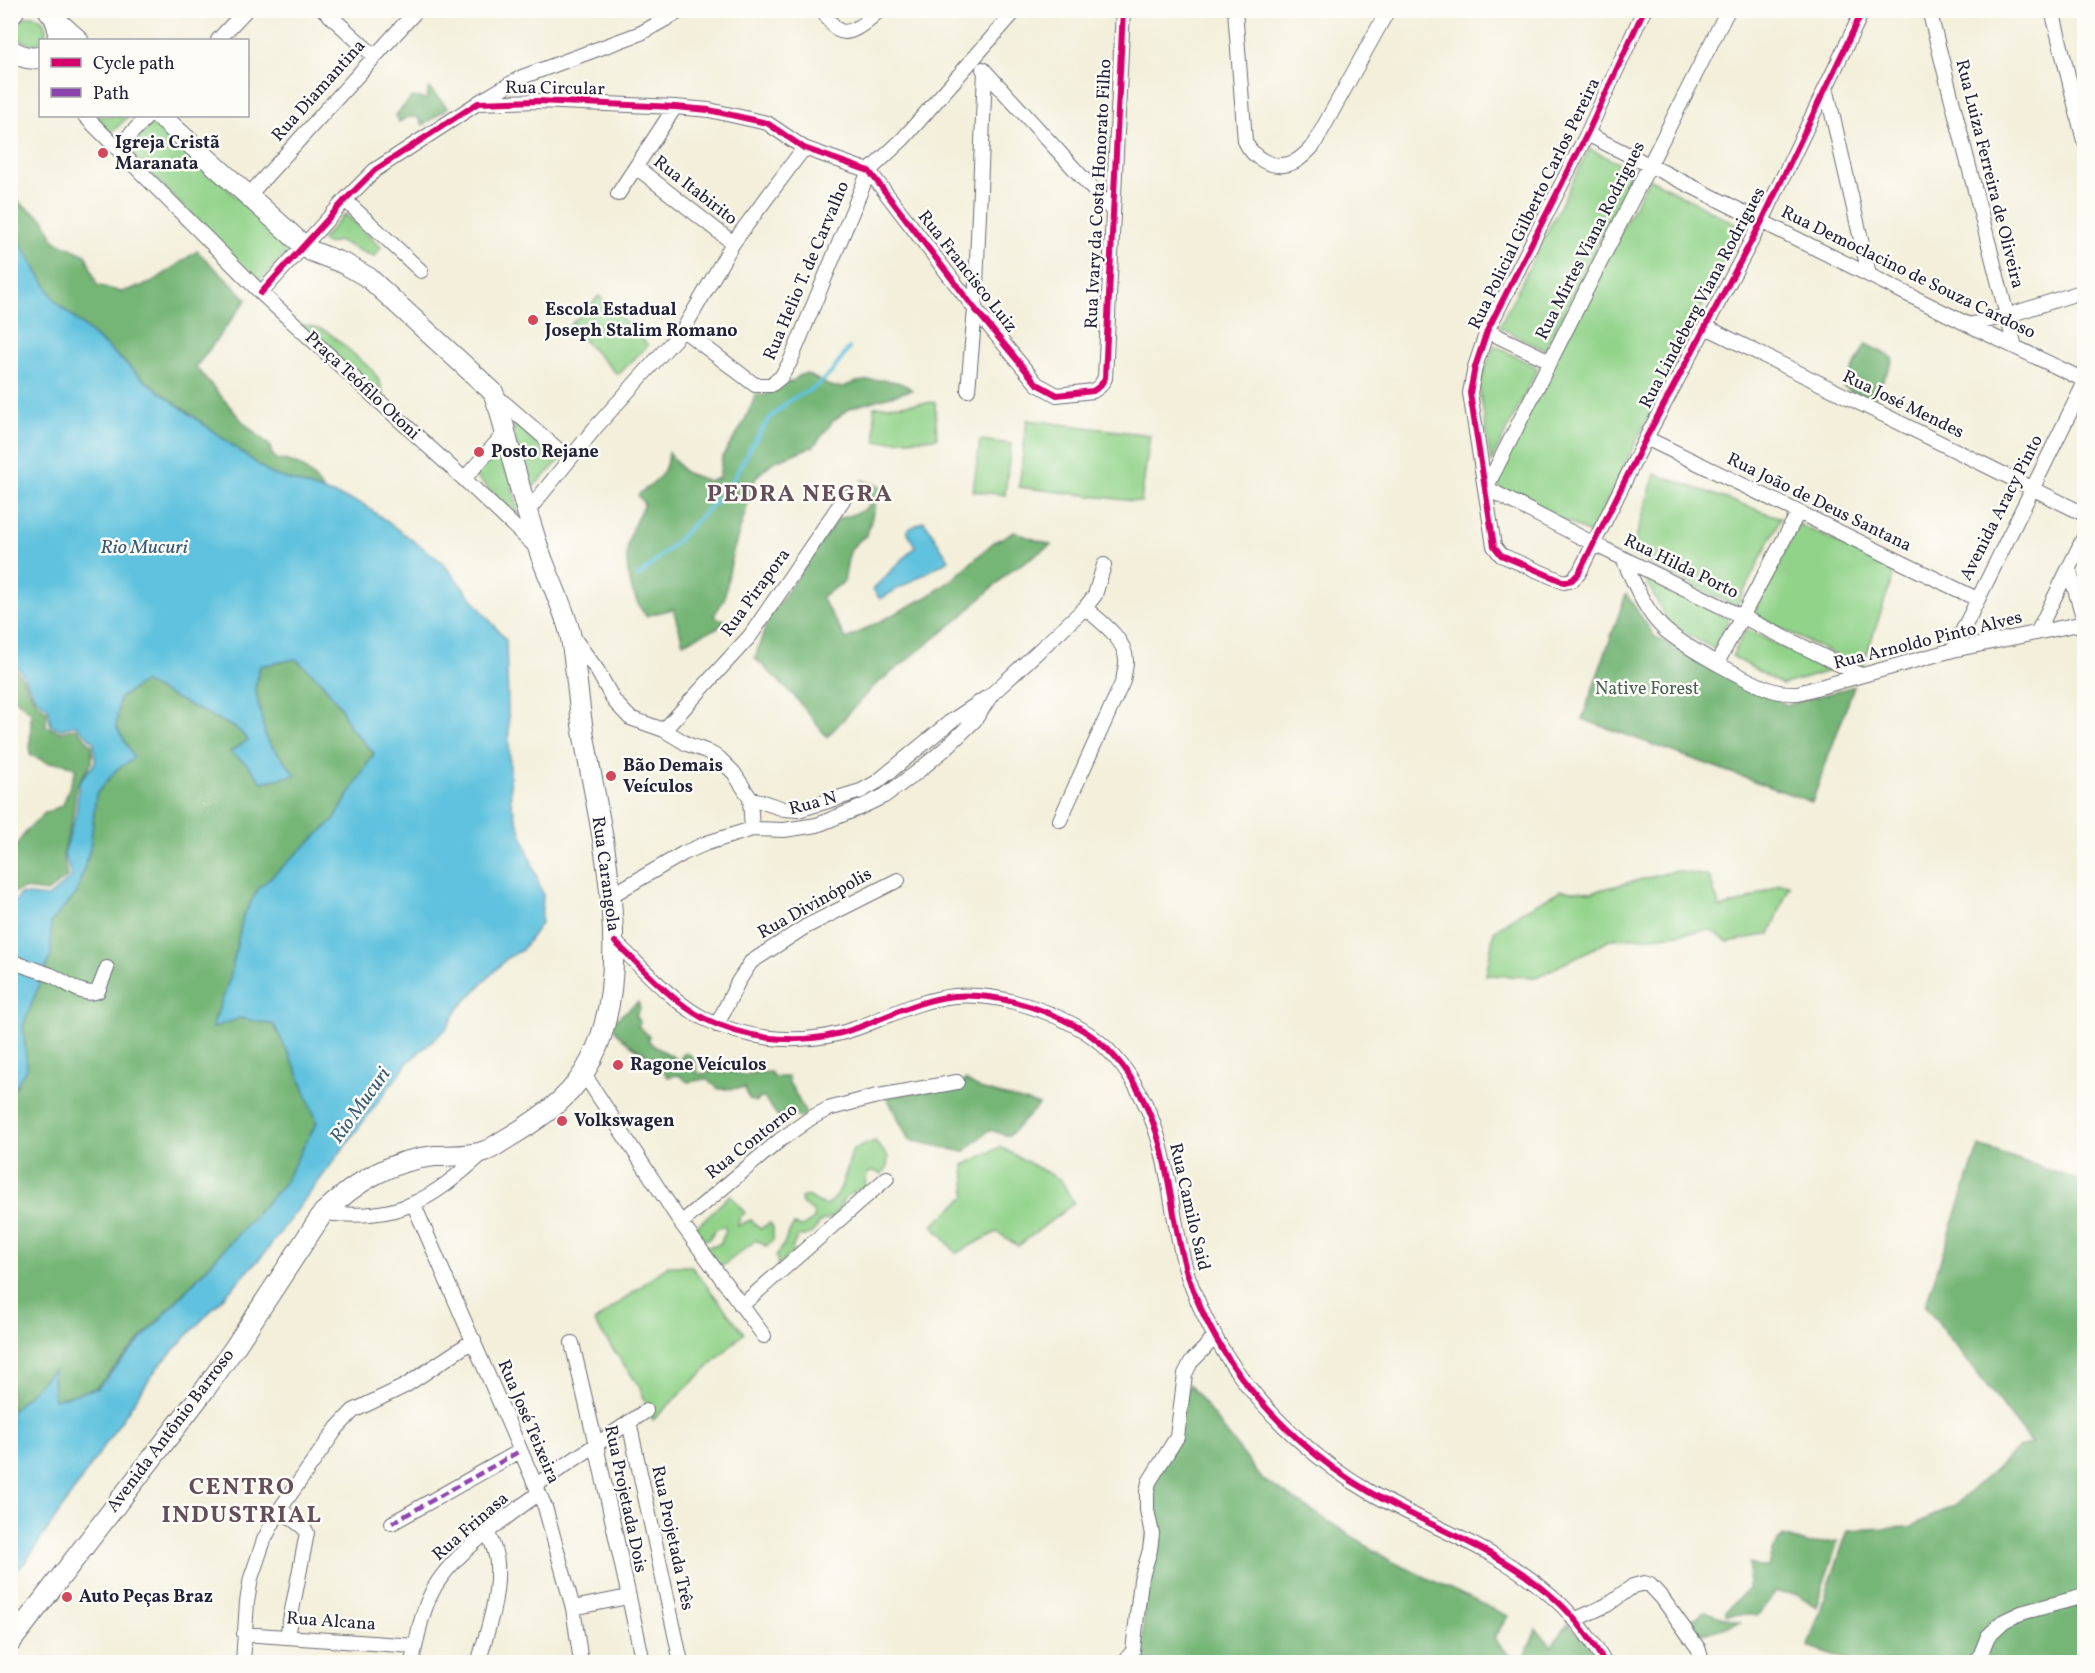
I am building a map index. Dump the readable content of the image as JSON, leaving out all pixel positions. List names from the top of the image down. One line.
{"streets":{"main road":["Rua Carangola","Avenida Antônio Barroso"],"street":["Rua Circular","Rua Diamantina","Rua Luiza Ferreira de Oliveira","Rua Itabirito","Rua Ivary da Costa Honorato Filho","Rua Policial Gilberto Carlos Pereira","Rua Mirtes Viana Rodrigues","Rua Helio T. de Carvalho","Rua Francisco Luiz","Rua Democlacino de Souza Cardoso","Rua Lindeberg Viana Rodrigues","Praça Teófilo Otoni","Rua José Mendes","Rua João de Deus Santana","Avenida Aracy Pinto","Rua Hilda Porto","Rua Pirapora","Rua Arnoldo Pinto Alves","Rua N","Rua Divinópolis","Rua Contorno","Rua Camilo Said","Rua José Teixeira","Rua Projetada Dois","Rua Frinasa","Rua Projetada Três","Rua Alcana"]},"crossings":[["Rua Circular","Rua Itabirito"],["Rua Luiza Ferreira de Oliveira","Rua Democlacino de Souza Cardoso"],["Rua Ivary da Costa Honorato Filho","Rua Francisco Luiz"],["Rua Policial Gilberto Carlos Pereira","Rua Mirtes Viana Rodrigues"],["Rua Policial Gilberto Carlos Pereira","Rua Democlacino de Souza Cardoso"],["Rua Policial Gilberto Carlos Pereira","Rua Lindeberg Viana Rodrigues"],["Rua Policial Gilberto Carlos Pereira","Rua Hilda Porto"],["Rua Mirtes Viana Rodrigues","Rua Democlacino de Souza Cardoso"],["Rua Mirtes Viana Rodrigues","Rua Hilda Porto"],["Rua Helio T. de Carvalho","Rua Francisco Luiz"],["Rua Democlacino de Souza Cardoso","Rua Lindeberg Viana Rodrigues"],["Rua Democlacino de Souza Cardoso","Avenida Aracy Pinto"],["Rua Lindeberg Viana Rodrigues","Rua José Mendes"],["Rua Lindeberg Viana Rodrigues","Rua João de Deus Santana"],["Rua Lindeberg Viana Rodrigues","Rua Hilda Porto"],["Praça Teófilo Otoni","Rua Carangola"],["Rua José Mendes","Avenida Aracy Pinto"],["Rua João de Deus Santana","Avenida Aracy Pinto"],["Avenida Aracy Pinto","Rua Arnoldo Pinto Alves"],["Rua Hilda Porto","Rua Arnoldo Pinto Alves"],["Rua N","Rua Carangola"],["Rua Carangola","Rua Camilo Said"],["Rua Carangola","Avenida Antônio Barroso"],["Rua Divinópolis","Rua Camilo Said"],["Rua José Teixeira","Rua Frinasa"],["Rua Projetada Dois","Rua Frinasa"],["Rua Frinasa","Rua Projetada Três"],["Rua Frinasa","Rua Alcana"]],"districts":["PEDRA NEGRA","CENTRO INDUSTRIAL"],"water":["Rio Mucuri"],"parks":["Native Forest"],"places":["Igreja Cristã Maranata","Escola Estadual Joseph Stalim Romano","Posto Rejane","Bão Demais Veículos","Ragone Veículos","Volkswagen","Auto Peças Braz"],"legend":["Cycle path","Path"]}
